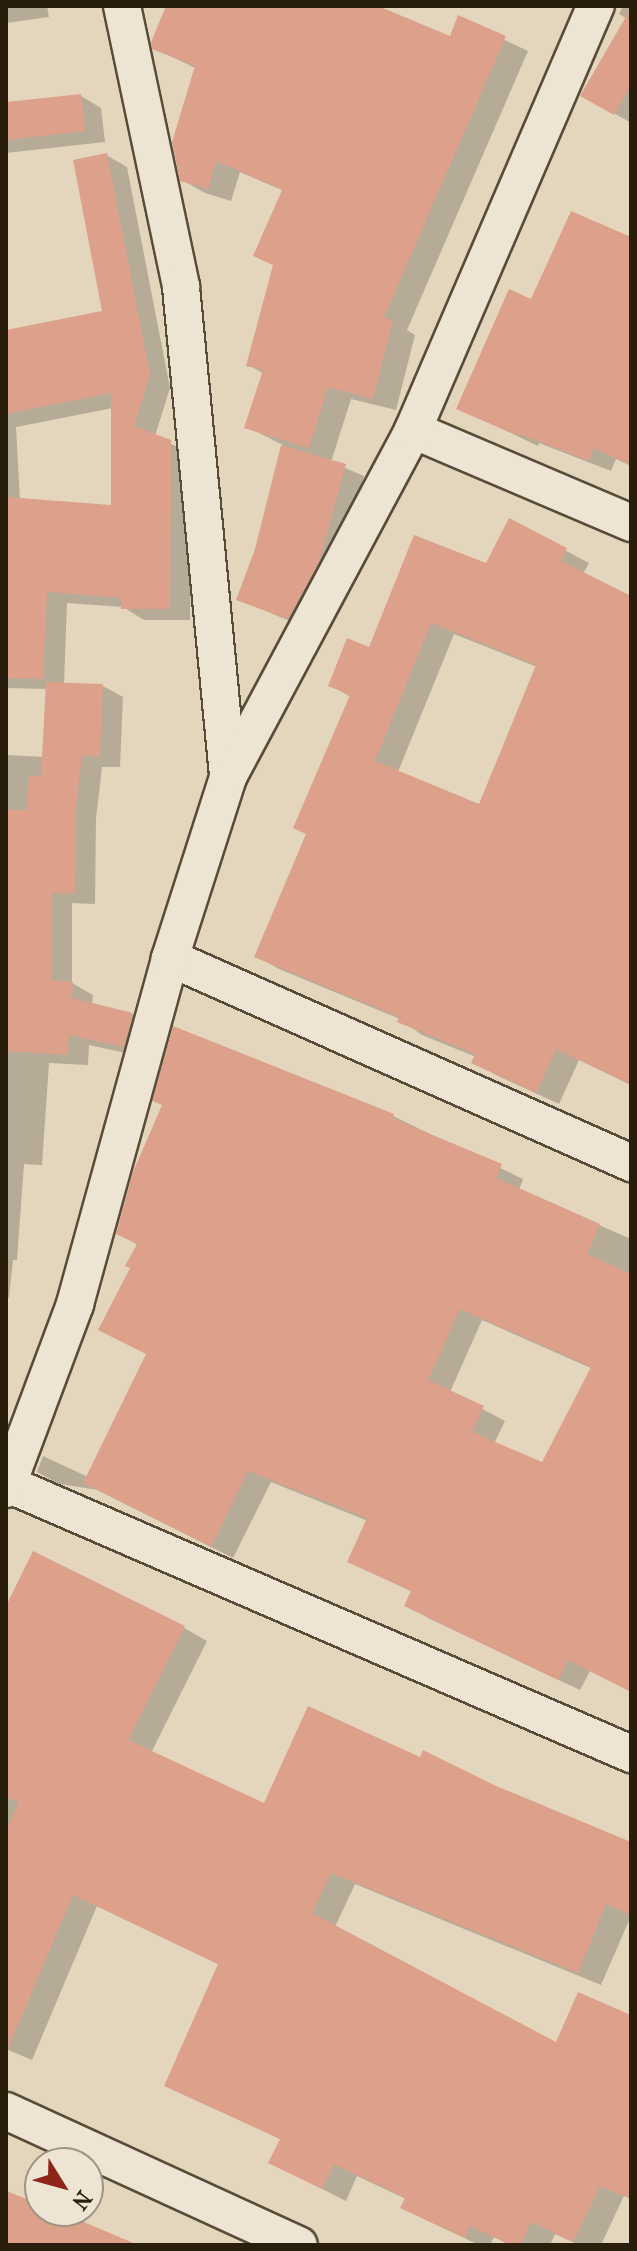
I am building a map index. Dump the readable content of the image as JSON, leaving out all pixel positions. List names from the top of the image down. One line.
{"north":"bottom right"}
